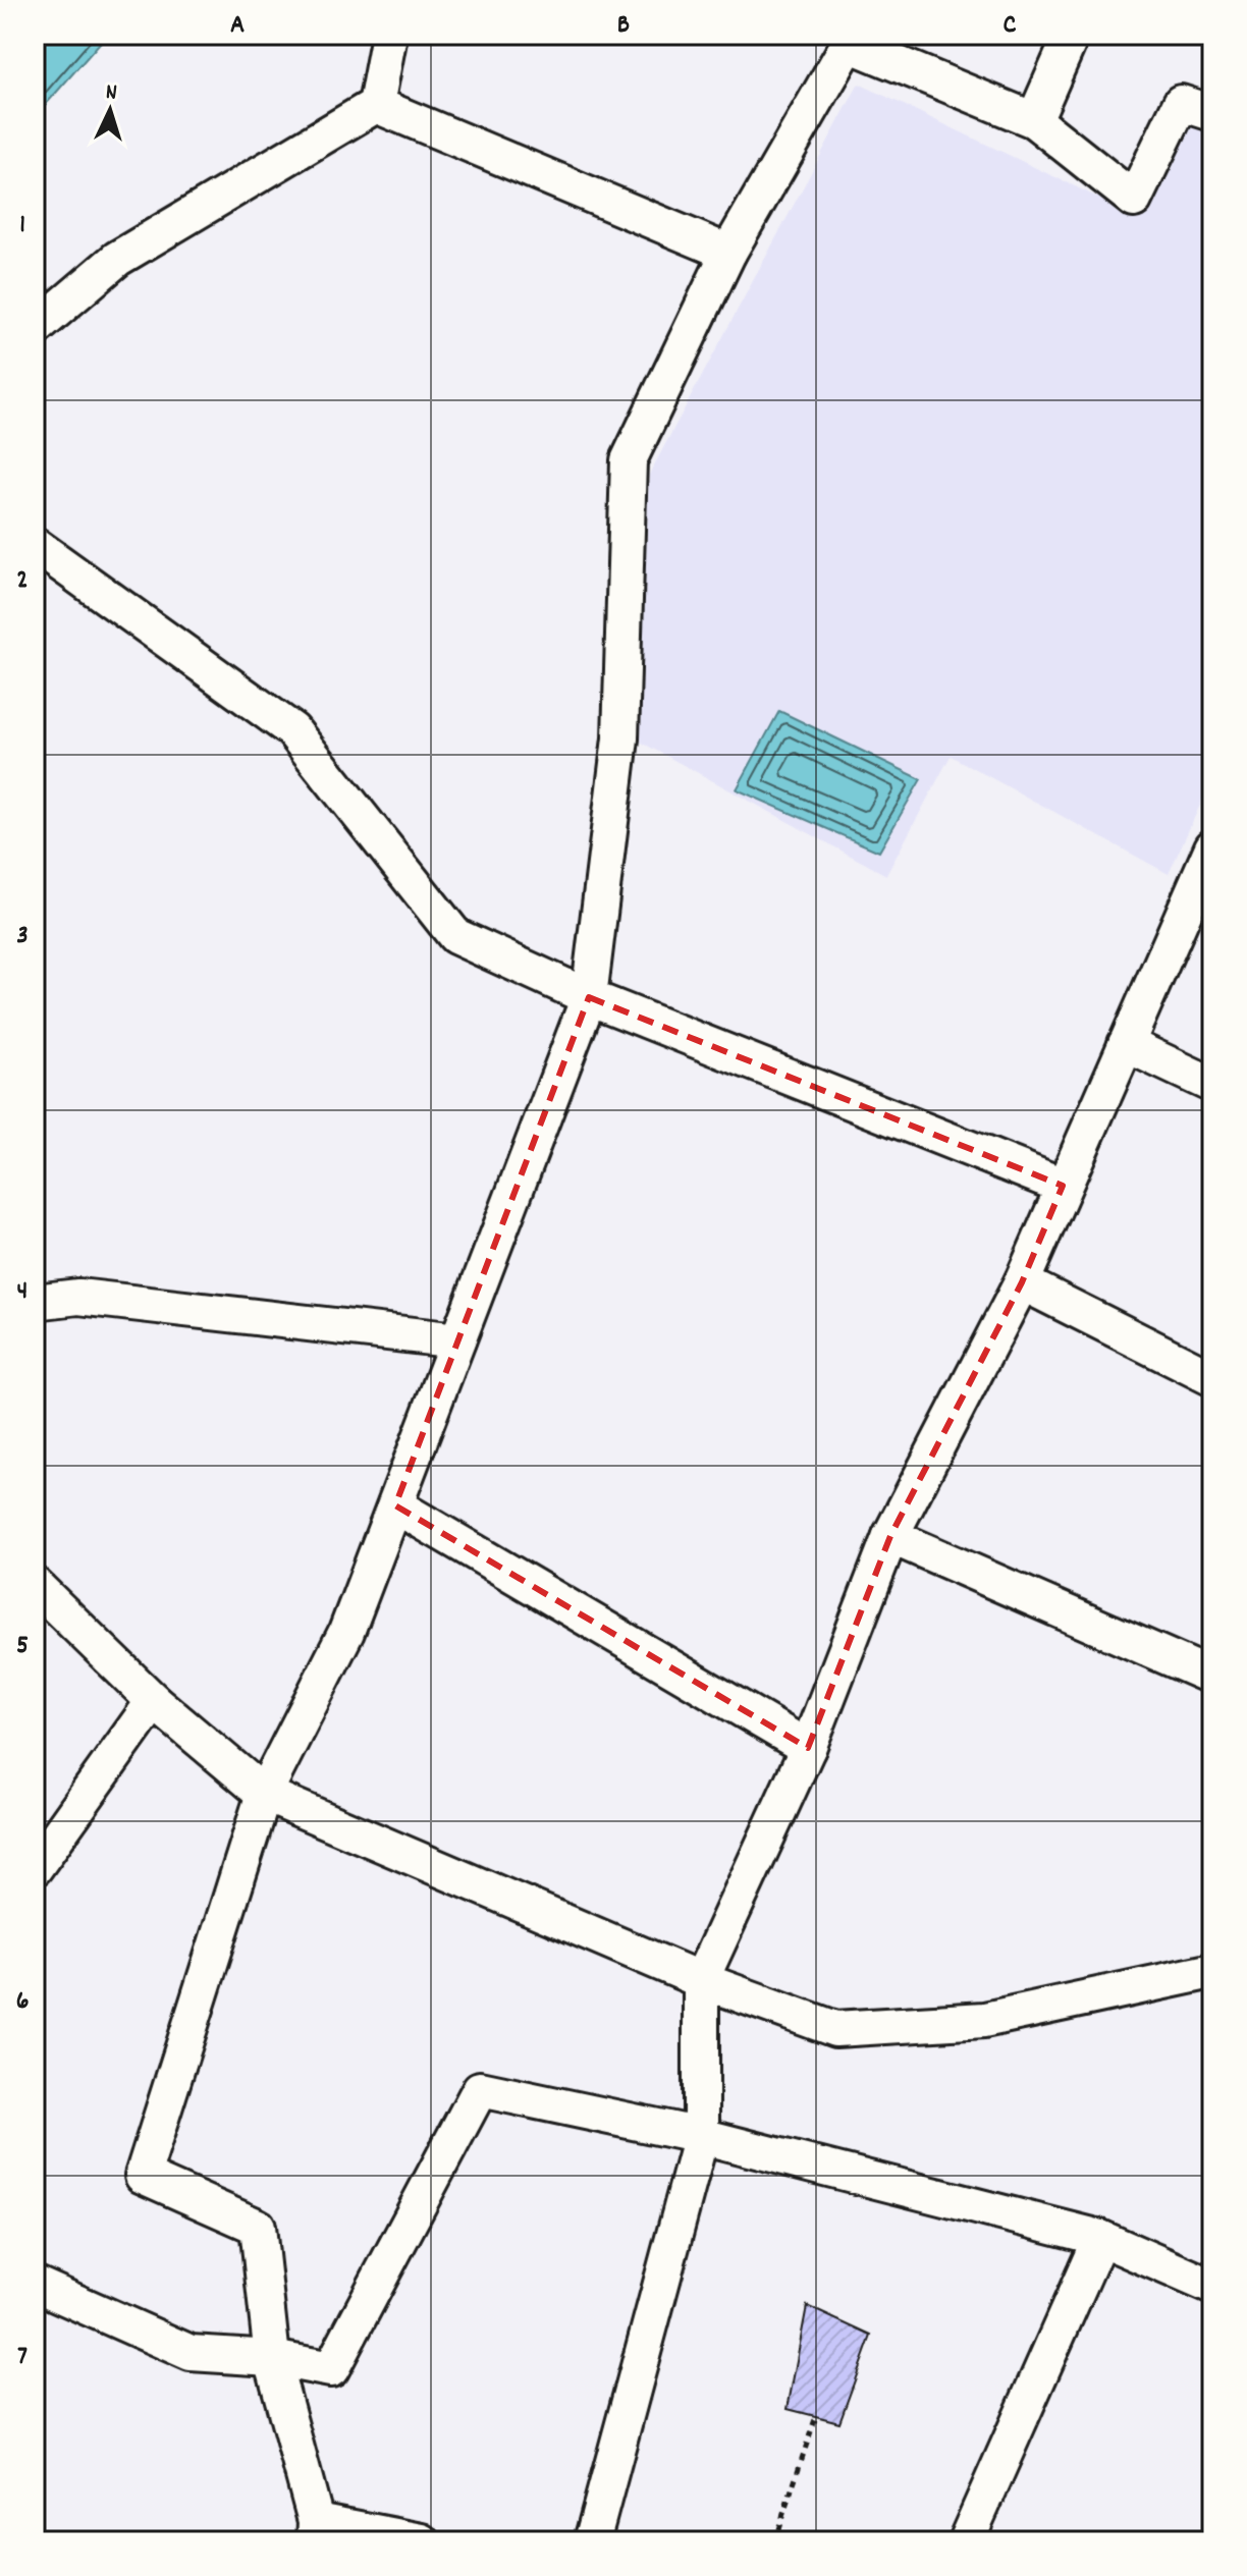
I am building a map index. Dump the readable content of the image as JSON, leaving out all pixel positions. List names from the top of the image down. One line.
{"north":"top","grid":{"columns":["A","B","C"],"rows":["1","2","3","4","5","6","7"]}}
